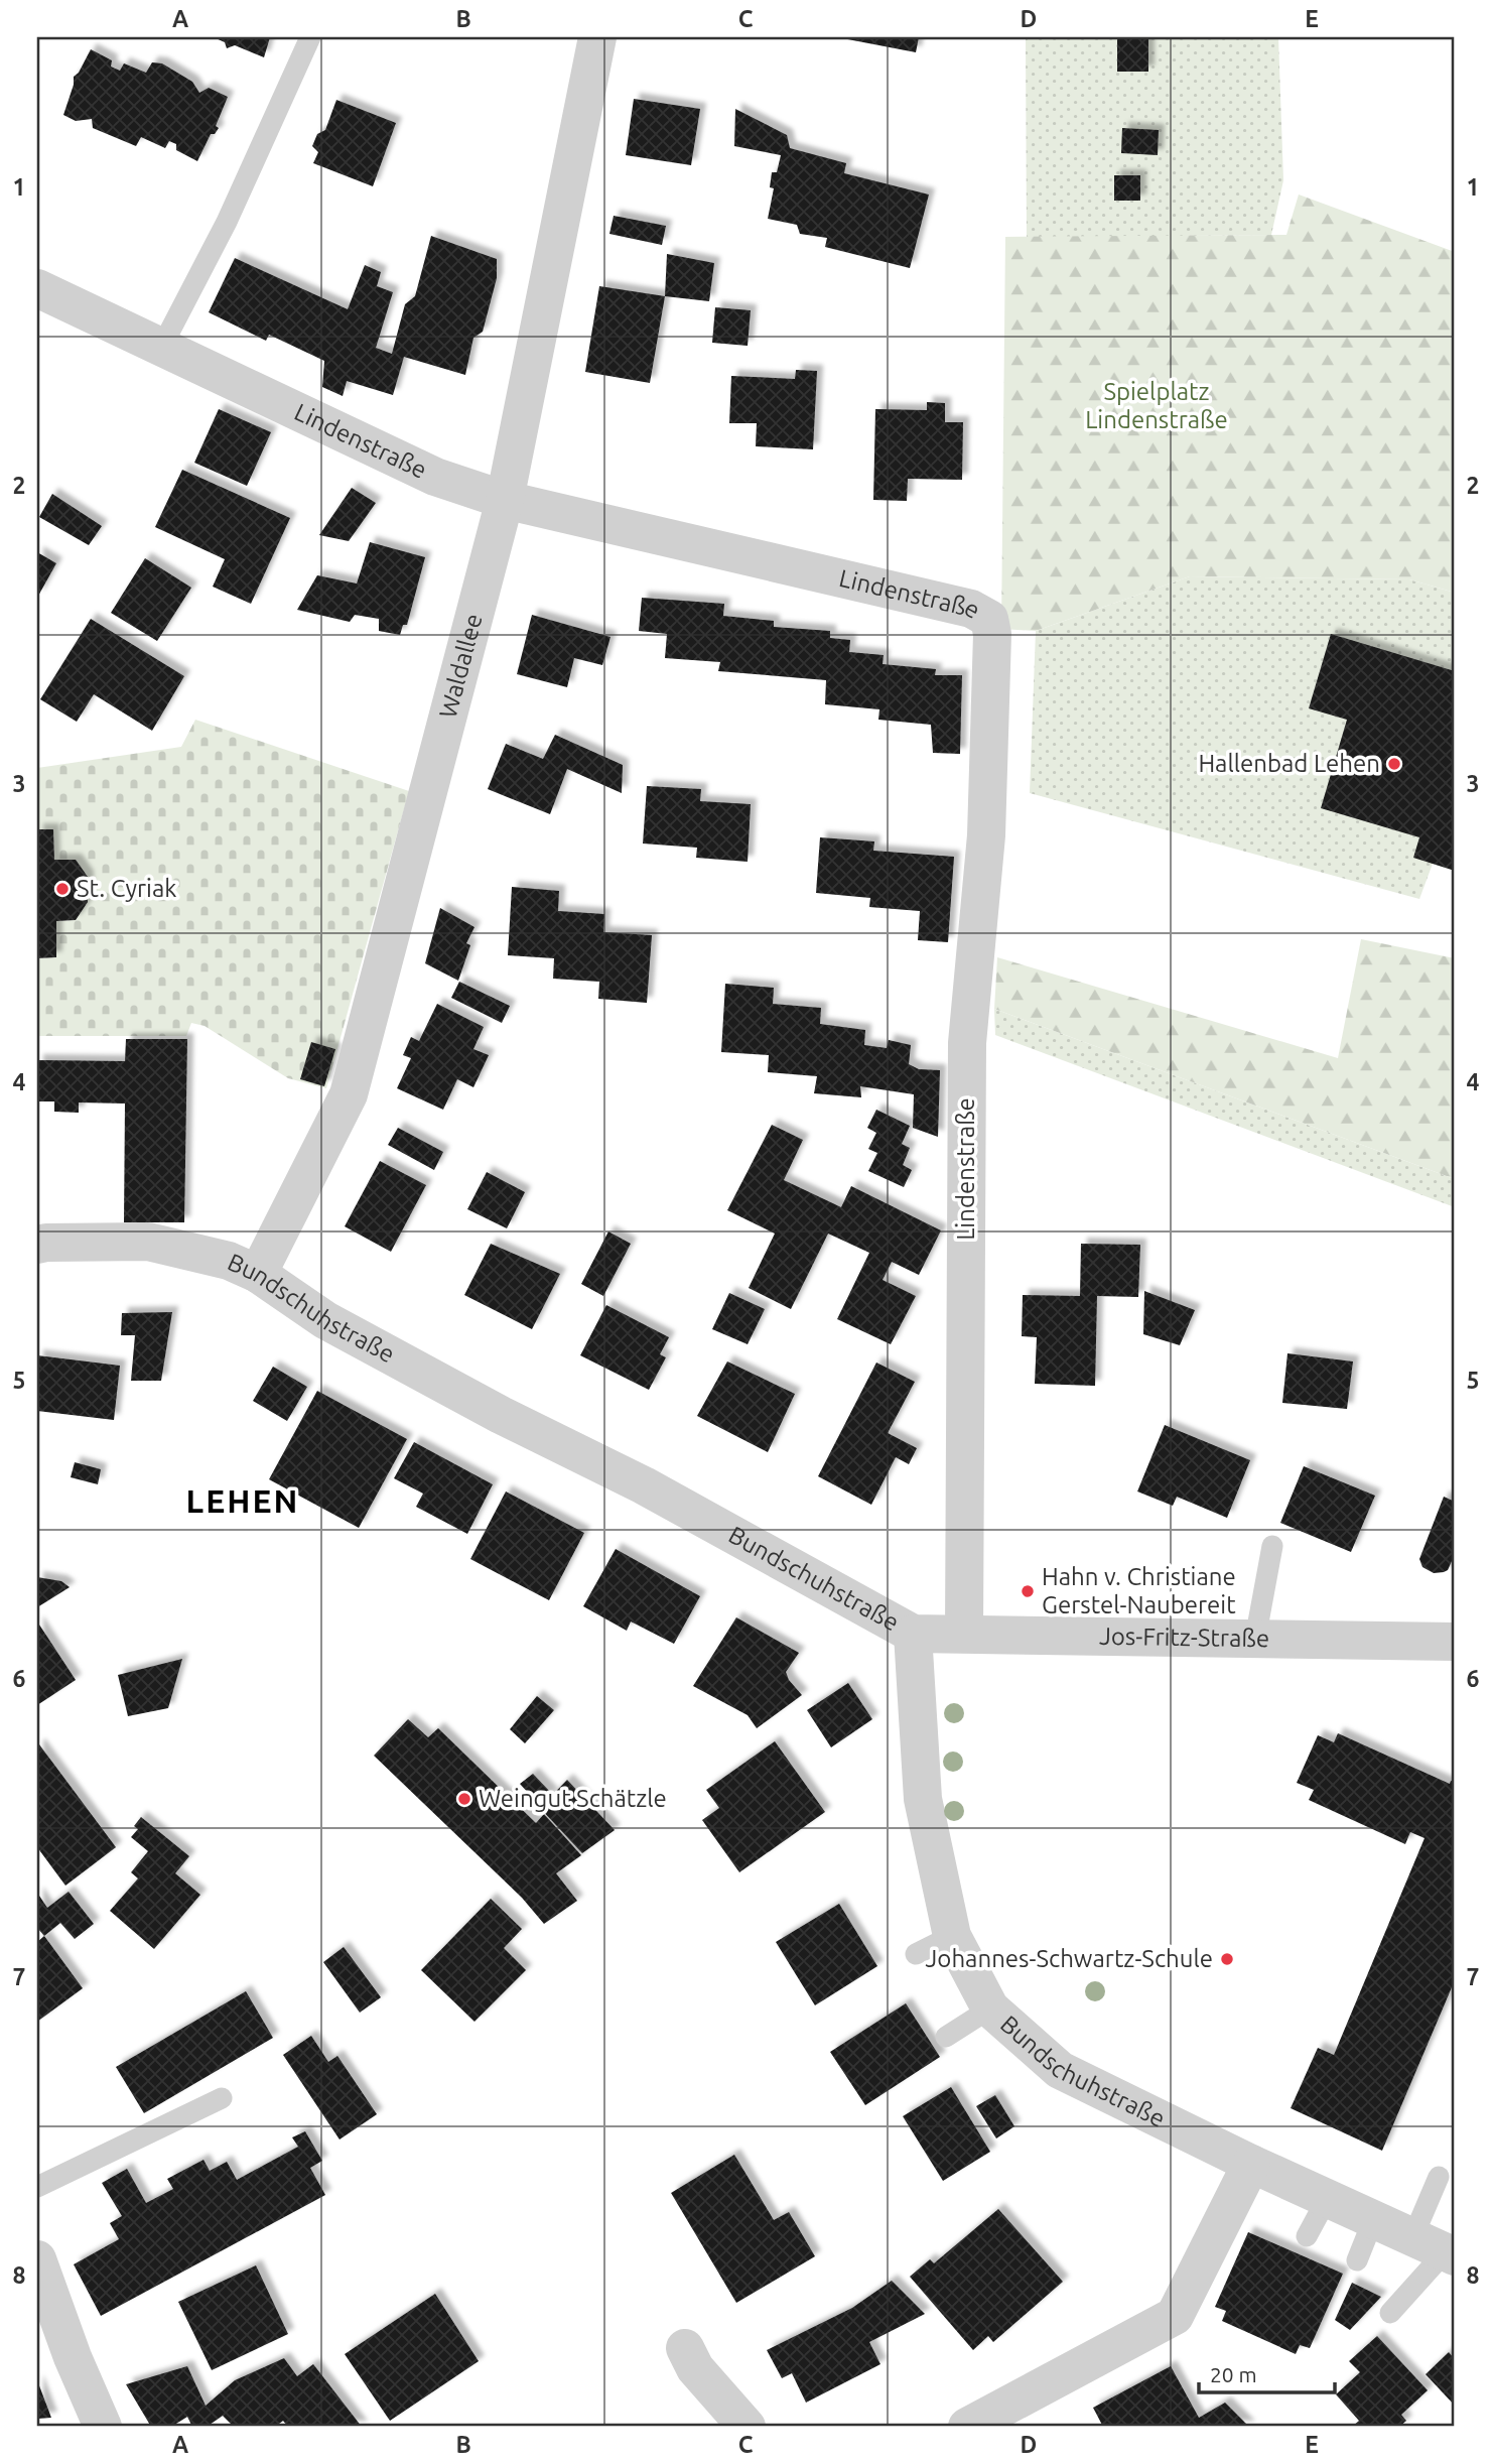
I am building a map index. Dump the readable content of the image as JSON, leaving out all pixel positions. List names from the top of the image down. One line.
{"streets":{"street":["Lindenstraße","Waldallee","Bundschuhstraße","Jos-Fritz-Straße"]},"crossings":[["Lindenstraße","Waldallee"],["Lindenstraße","Jos-Fritz-Straße"],["Waldallee","Bundschuhstraße"],["Bundschuhstraße","Jos-Fritz-Straße"]],"districts":["LEHEN"],"parks":["Spielplatz Lindenstraße"],"places":["Hallenbad Lehen","St. Cyriak","Hahn v. Christiane Gerstel-Naubereit","Weingut Schätzle","Johannes-Schwartz-Schule"],"scale_bar":"20 m","grid":{"columns":["A","B","C","D","E"],"rows":["1","2","3","4","5","6","7","8"]}}
